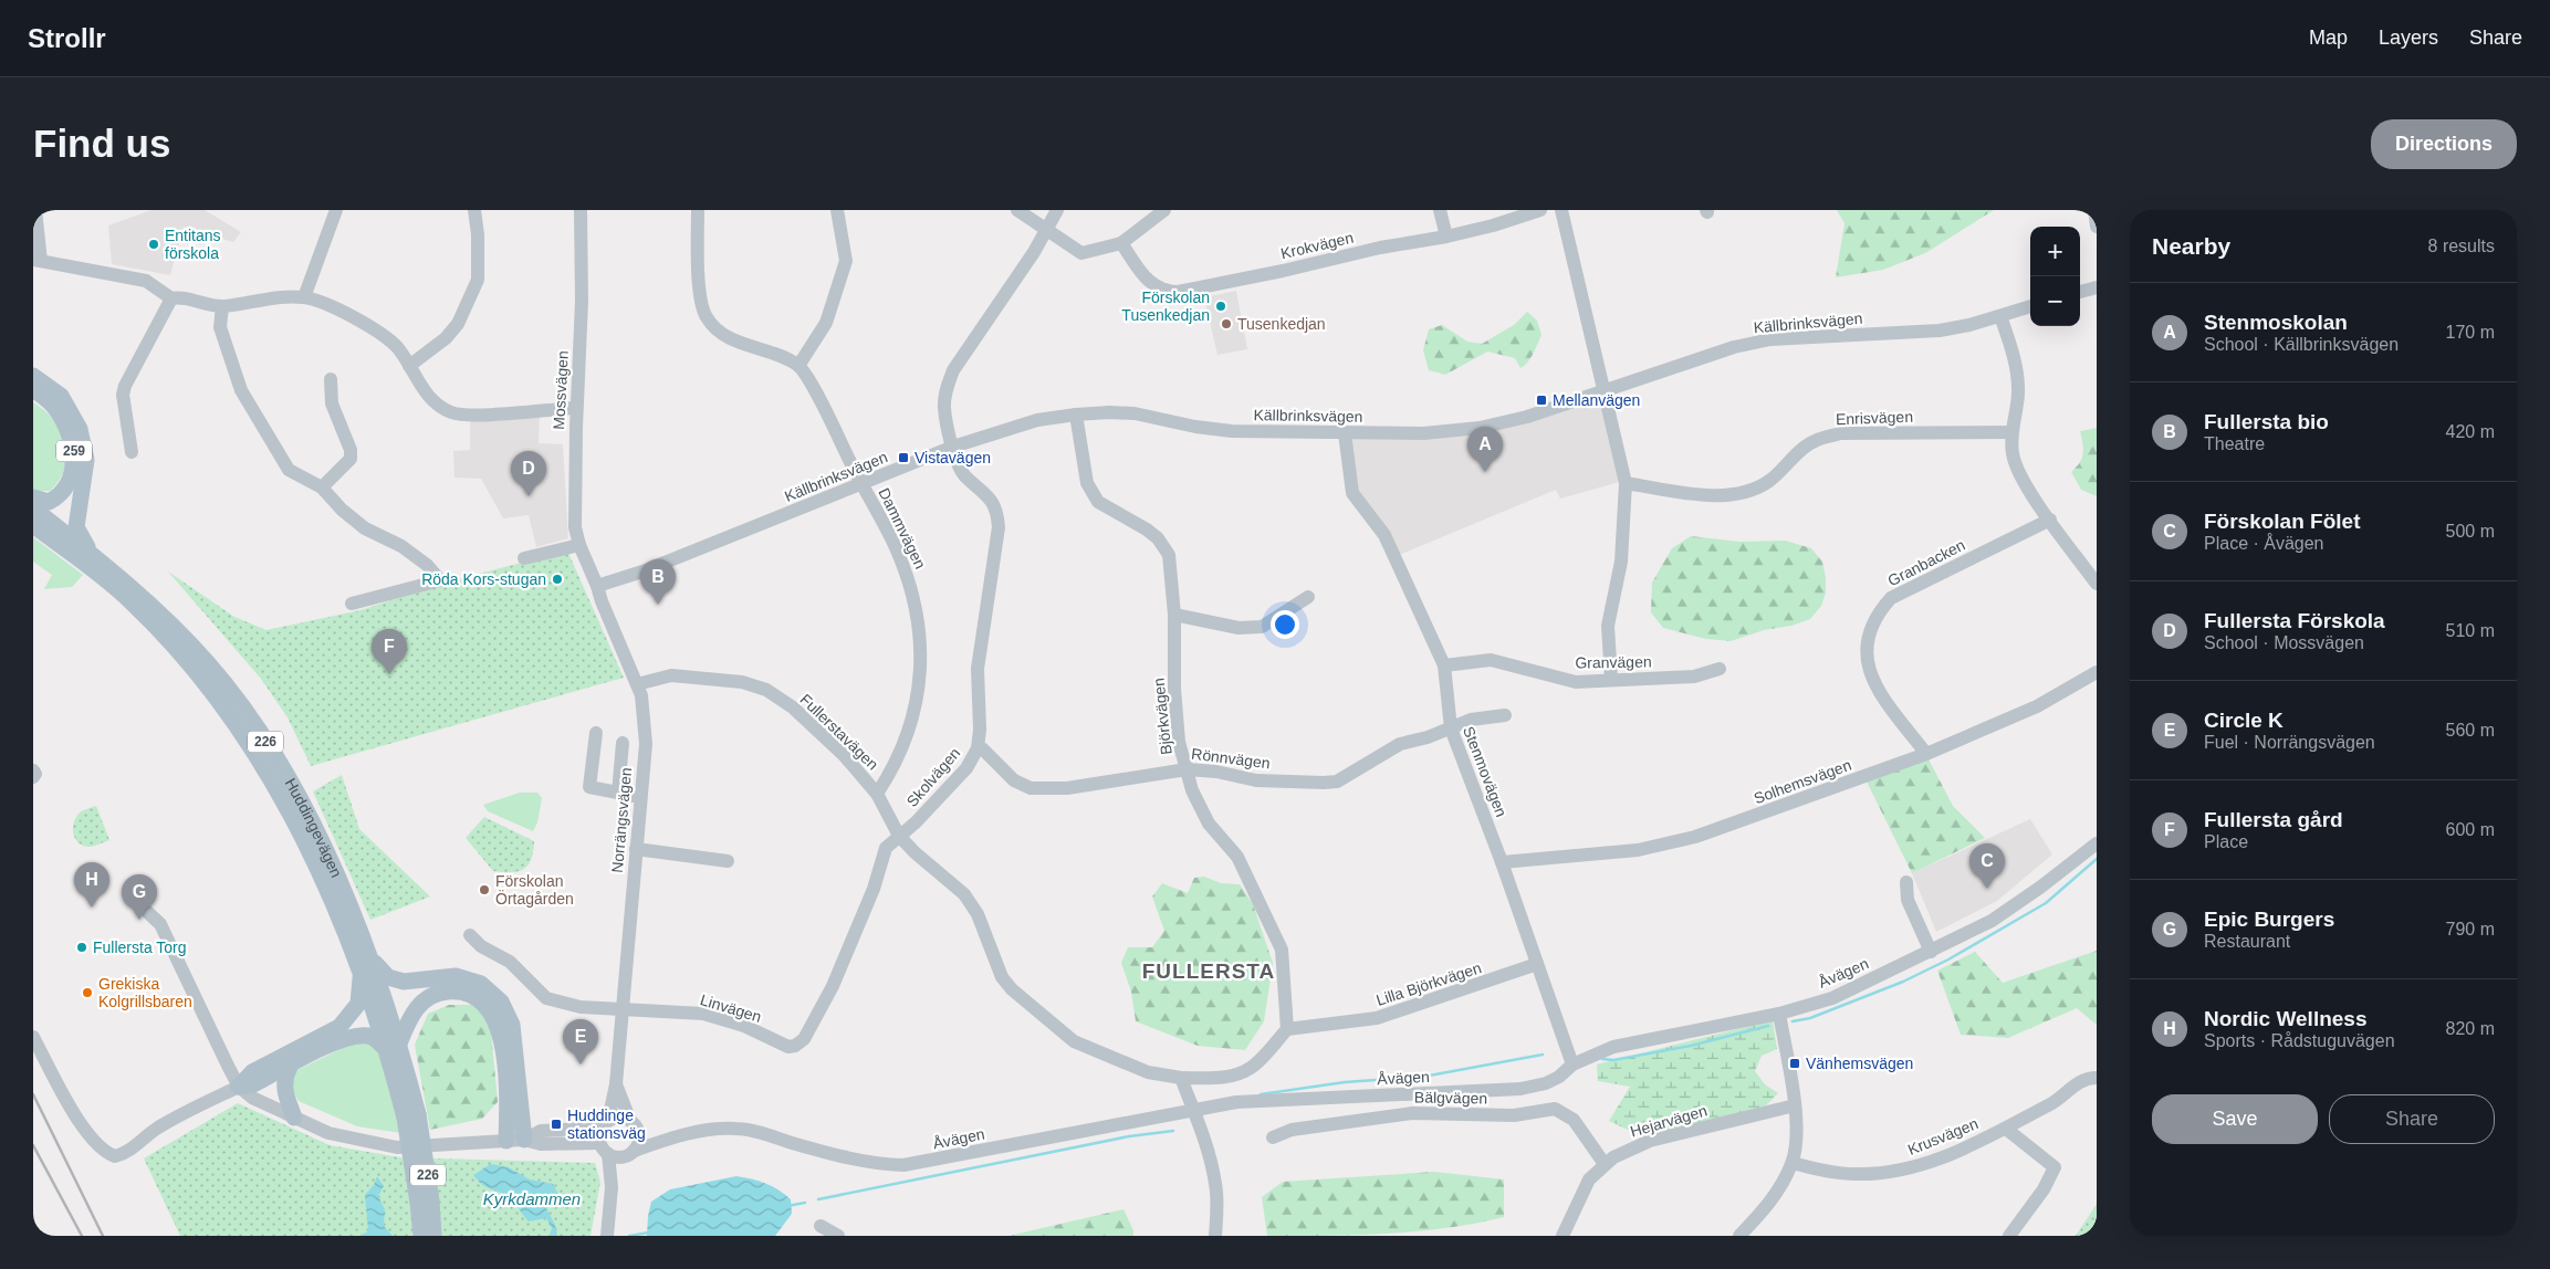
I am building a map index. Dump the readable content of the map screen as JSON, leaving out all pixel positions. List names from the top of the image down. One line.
{"streets":{"main road":["259","226","Huddingevägen"],"street":["Krokvägen","Källbrinksvägen","Mossvägen","Enrisvägen","Dammvägen","Granbacken","Granvägen","Björkvägen","Fullerstavägen","Rönnvägen","Stenmovägen","Skolvägen","Solhemsvägen","Norrängsvägen","Åvägen","Lilla Björkvägen","Linvägen","Bälgvägen","Hejarvägen","Krusvägen"]},"crossings":[["Källbrinksvägen","Dammvägen"],["Källbrinksvägen","Björkvägen"],["Källbrinksvägen","Stenmovägen"],["Källbrinksvägen","Skolvägen"],["Källbrinksvägen","Norrängsvägen"],["Mossvägen","Norrängsvägen"],["Dammvägen","Fullerstavägen"],["Granbacken","Solhemsvägen"],["Granvägen","Stenmovägen"],["Björkvägen","Rönnvägen"],["Björkvägen","Lilla Björkvägen"],["Fullerstavägen","Skolvägen"],["Fullerstavägen","Norrängsvägen"],["Rönnvägen","Stenmovägen"],["Rönnvägen","Skolvägen"],["Stenmovägen","Solhemsvägen"],["Stenmovägen","Åvägen"],["Stenmovägen","Lilla Björkvägen"],["Skolvägen","Linvägen"],["Norrängsvägen","Åvägen"],["Norrängsvägen","Linvägen"],["Bälgvägen","Hejarvägen"]],"districts":["FULLERSTA"],"water":["Kyrkdammen"],"places":{"other":["Entitans förskola","Förskolan Tusenkedjan","Tusenkedjan","Röda Kors-stugan","Förskolan Örtagården","Fullersta Torg","Grekiska Kolgrillsbaren"],"transit":["Mellanvägen","Vistavägen","Vänhemsvägen","Huddinge stationsväg"]},"page":{"header":"Strollr","nav":["Map","Layers","Share"],"buttons":["Directions",["Save","Share"]],"title":"Find us","heading":["Nearby","8 results"],"map_buttons":["+","−"],"list":[{"mark":"A","name":"Stenmoskolan","note":"School · Källbrinksvägen","value":"170 m"},{"mark":"B","name":"Fullersta bio","note":"Theatre","value":"420 m"},{"mark":"C","name":"Förskolan Fölet","note":"Place · Åvägen","value":"500 m"},{"mark":"D","name":"Fullersta Förskola","note":"School · Mossvägen","value":"510 m"},{"mark":"E","name":"Circle K","note":"Fuel · Norrängsvägen","value":"560 m"},{"mark":"F","name":"Fullersta gård","note":"Place","value":"600 m"},{"mark":"G","name":"Epic Burgers","note":"Restaurant","value":"790 m"},{"mark":"H","name":"Nordic Wellness","note":"Sports · Rådstuguvägen","value":"820 m"}],"pins":["A","D","B","F","C","H","G","E"]}}
